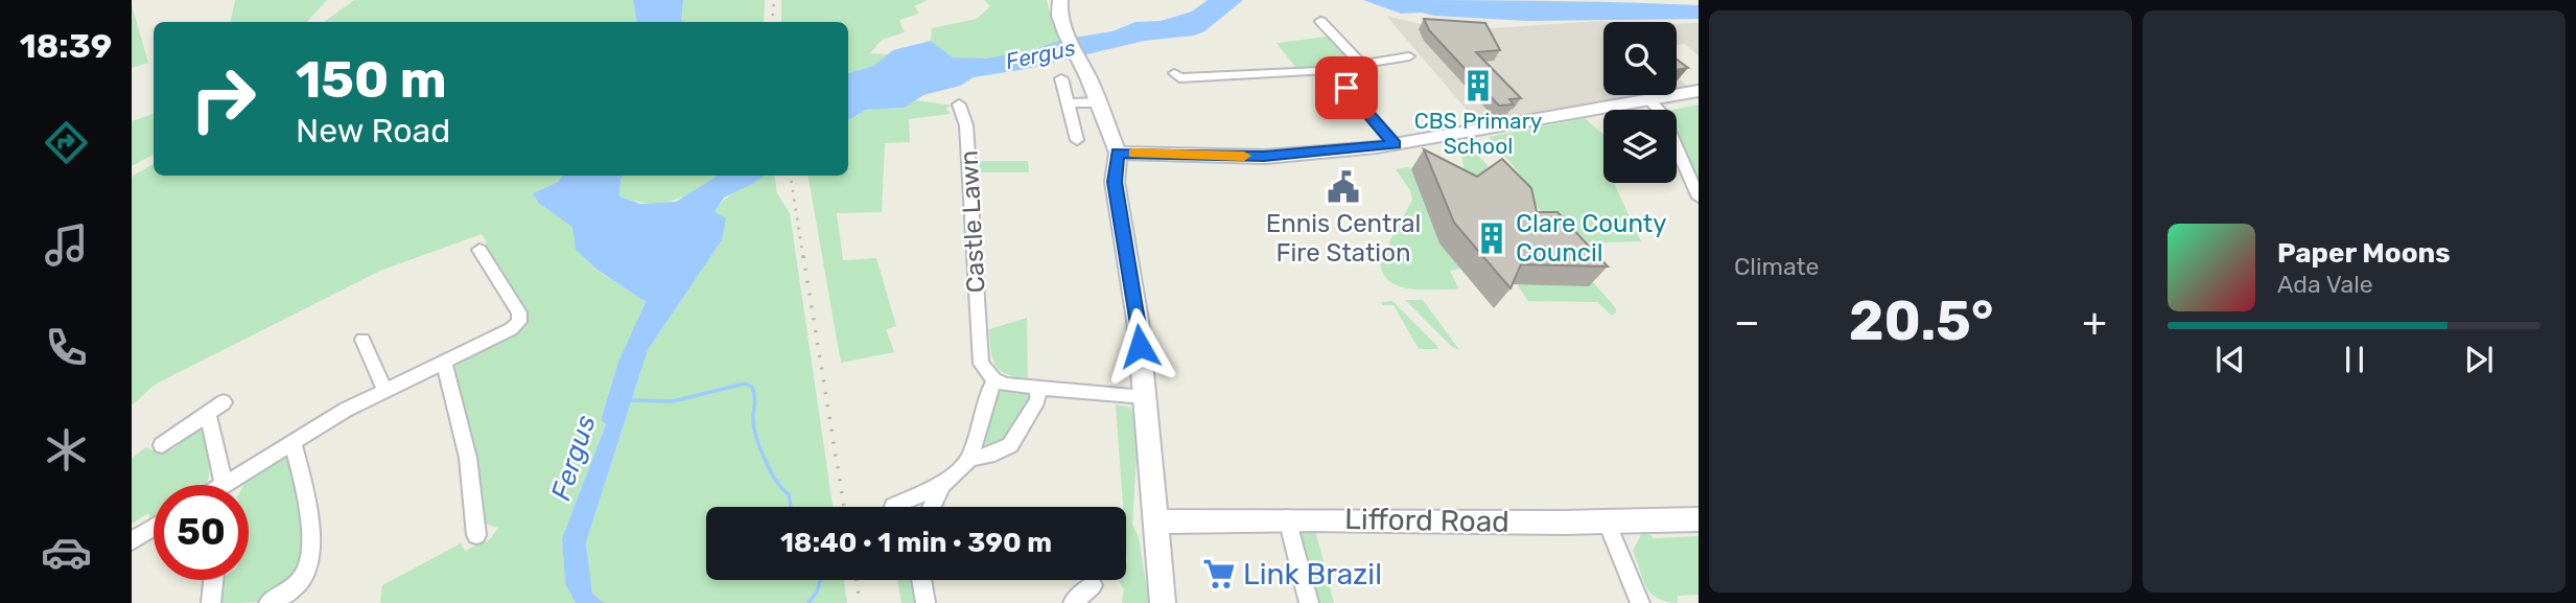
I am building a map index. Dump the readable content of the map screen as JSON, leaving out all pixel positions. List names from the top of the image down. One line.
{"streets":{"main road":["Lifford Road"],"street":["Castle Lawn"]},"water":["Fergus"],"places":{"building":["CBS Primary School","Clare County Council"],"public building":["Ennis Central Fire Station"],"supermarket":["Link Brazil"]},"page":{"tabs":"18:39","tile":"Climate","turn":["150 m","New Road"],"song":["Paper Moons","Ada Vale"],"heat":["−","20.5°","+"],"limit":"50","trip":"18:40 · 1 min · 390 m"}}
